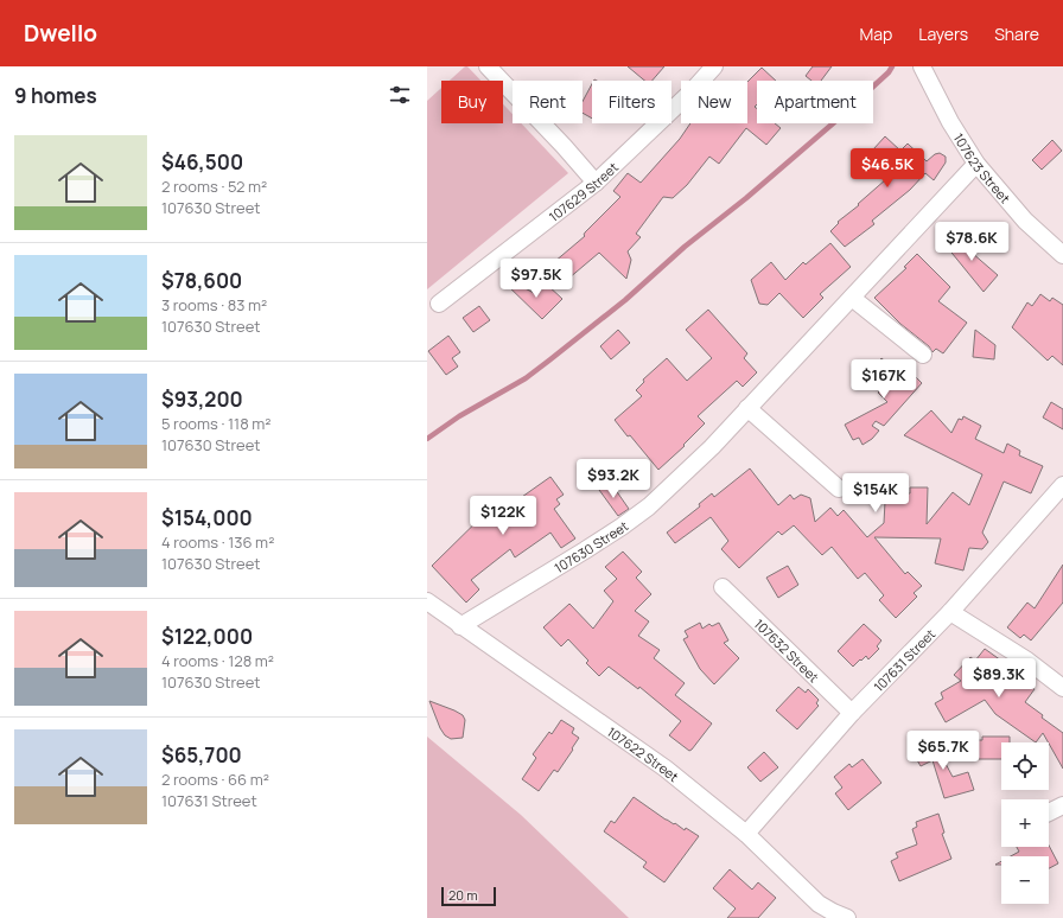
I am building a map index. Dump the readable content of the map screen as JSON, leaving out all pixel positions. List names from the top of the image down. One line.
{"streets":{"street":["107623 Street","107629 Street","107630 Street","107632 Street","107631 Street","107622 Street"]},"crossings":[["107623 Street","107630 Street"],["107630 Street","107622 Street"],["107632 Street","107631 Street"],["107631 Street","107622 Street"]],"scale_bar":"20 m","page":{"header":"Dwello","nav":["Map","Layers","Share"],"heading":"9 homes","chip":["Buy","Rent","Filters","New","Apartment"],"list":[{"name":"$46,500","note":"2 rooms · 52 m² · 107630 Street"},{"name":"$78,600","note":"3 rooms · 83 m² · 107630 Street"},{"name":"$93,200","note":"5 rooms · 118 m² · 107630 Street"},{"name":"$154,000","note":"4 rooms · 136 m² · 107630 Street"},{"name":"$122,000","note":"4 rooms · 128 m² · 107630 Street"},{"name":"$65,700","note":"2 rooms · 66 m² · 107631 Street"}],"price":["$46.5K","$78.6K","$97.5K","$167K","$93.2K","$154K","$122K","$89.3K","$65.7K"],"map_buttons":["+","−"],"scale":"20 m"}}
